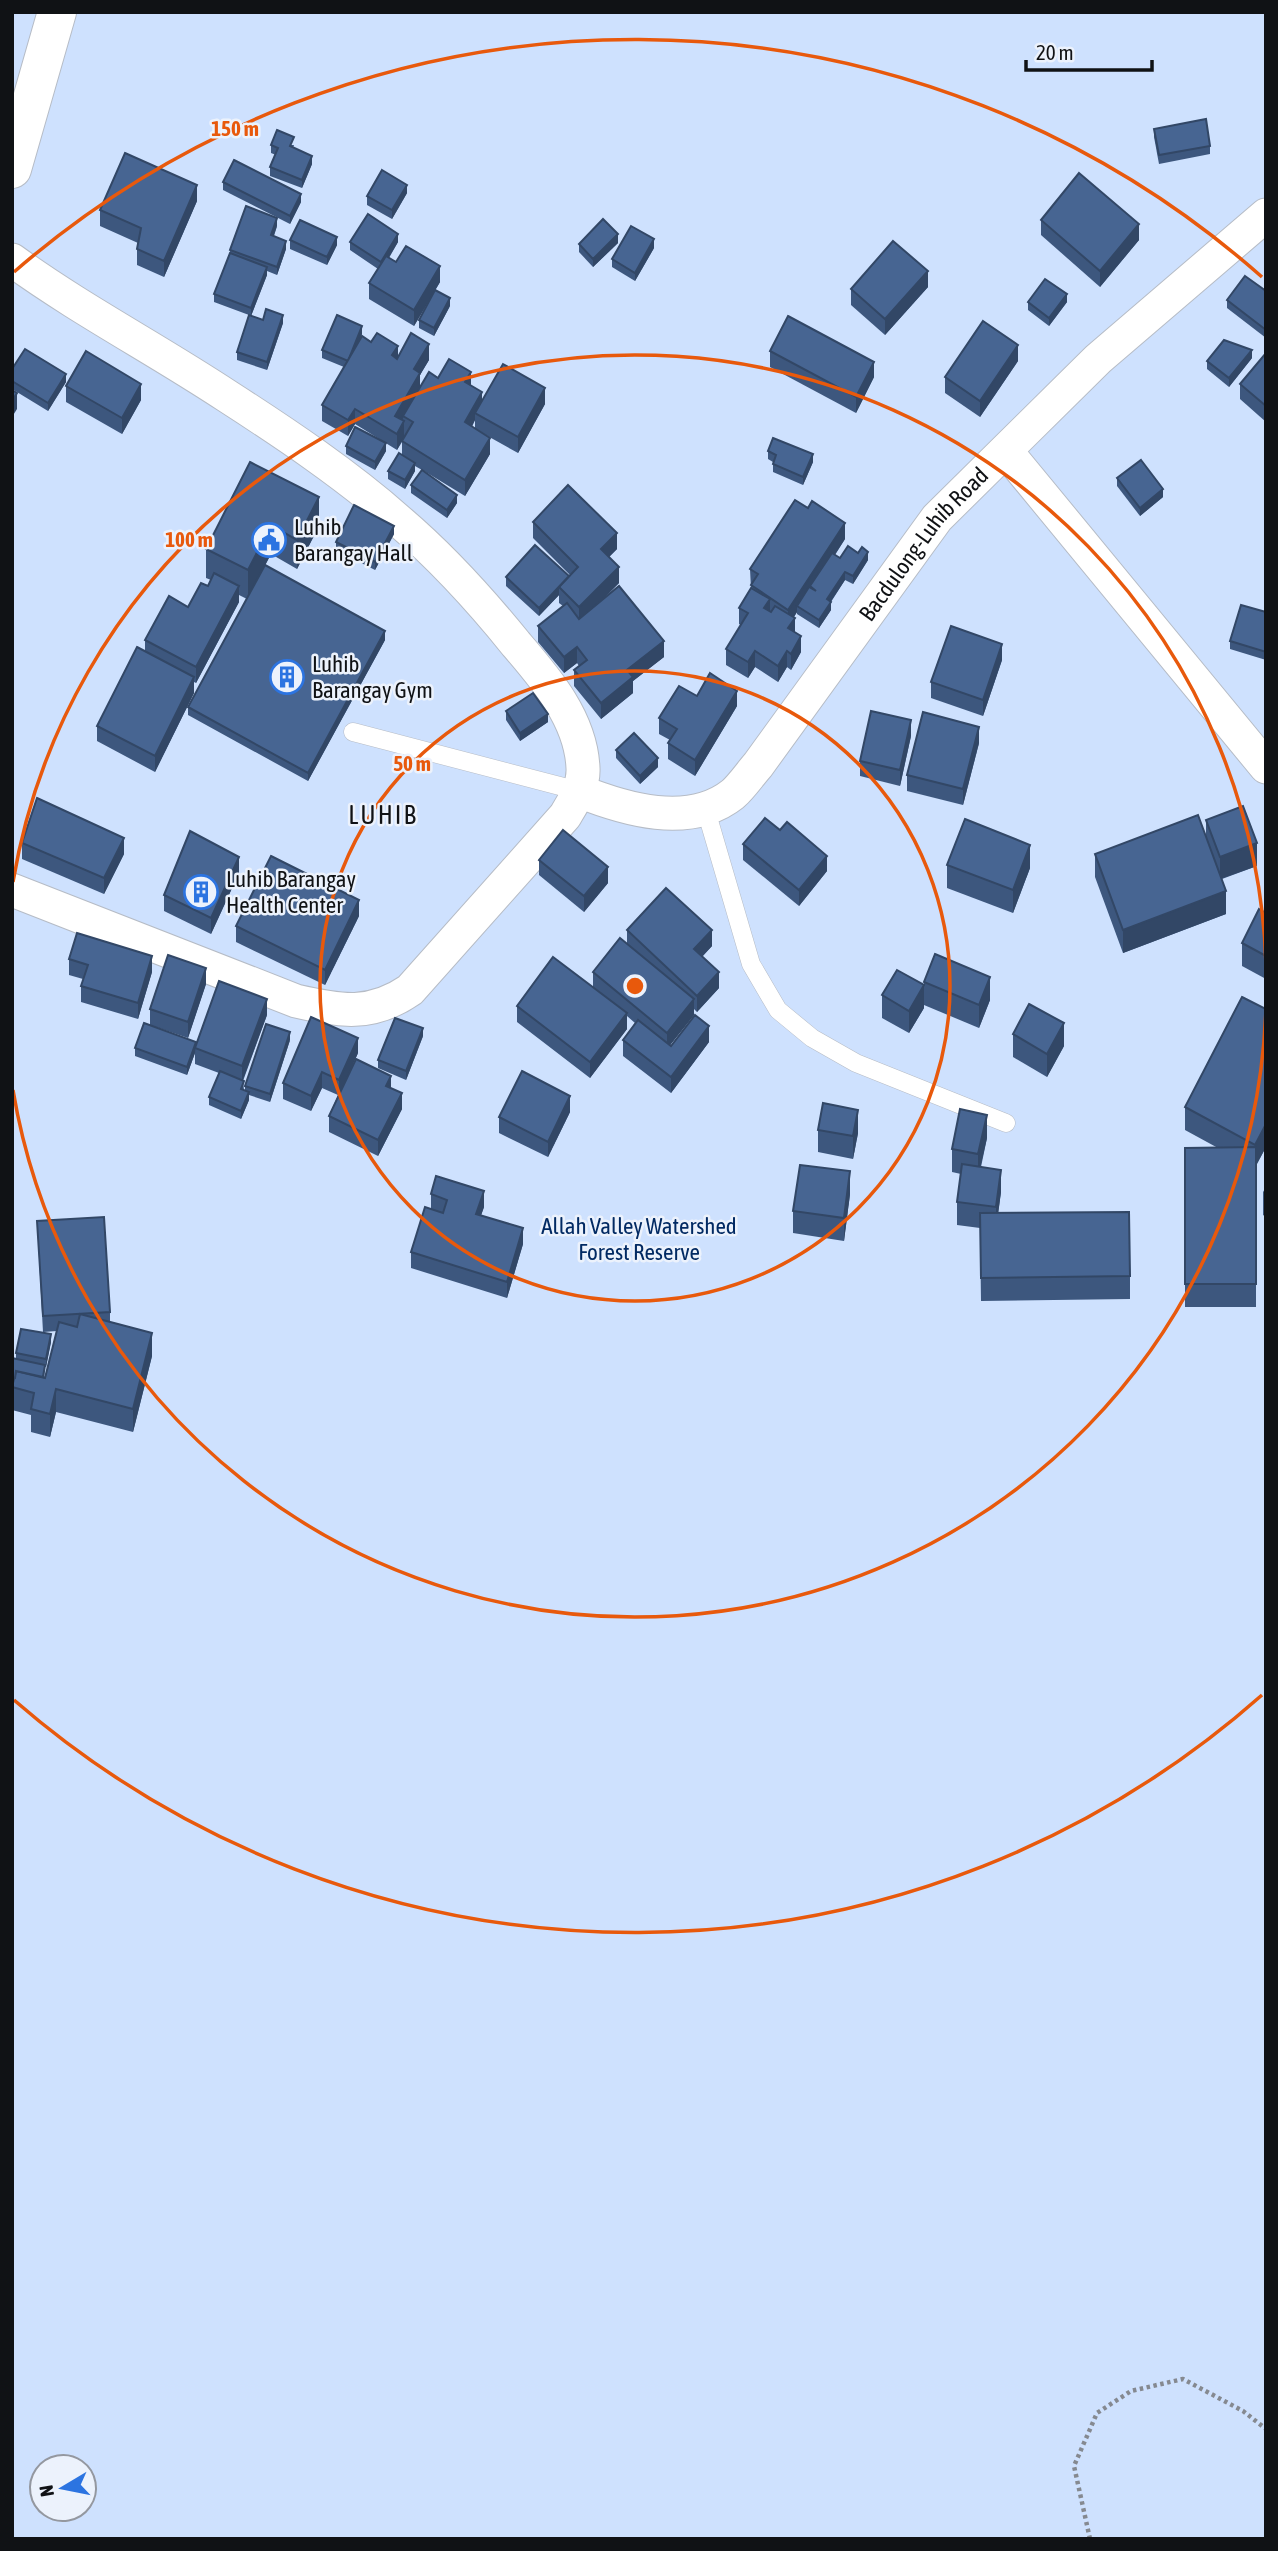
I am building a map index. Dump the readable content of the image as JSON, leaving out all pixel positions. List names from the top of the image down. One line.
{"streets":{"street":["Bacdulong-Luhib Road"]},"districts":["LUHIB"],"parks":["Allah Valley Watershed Forest Reserve"],"places":{"public building":["Luhib Barangay Hall"],"building":["Luhib Barangay Gym","Luhib Barangay Health Center"]},"scale_bar":"20 m","north":"left","rings":["150 m","100 m","50 m"]}
